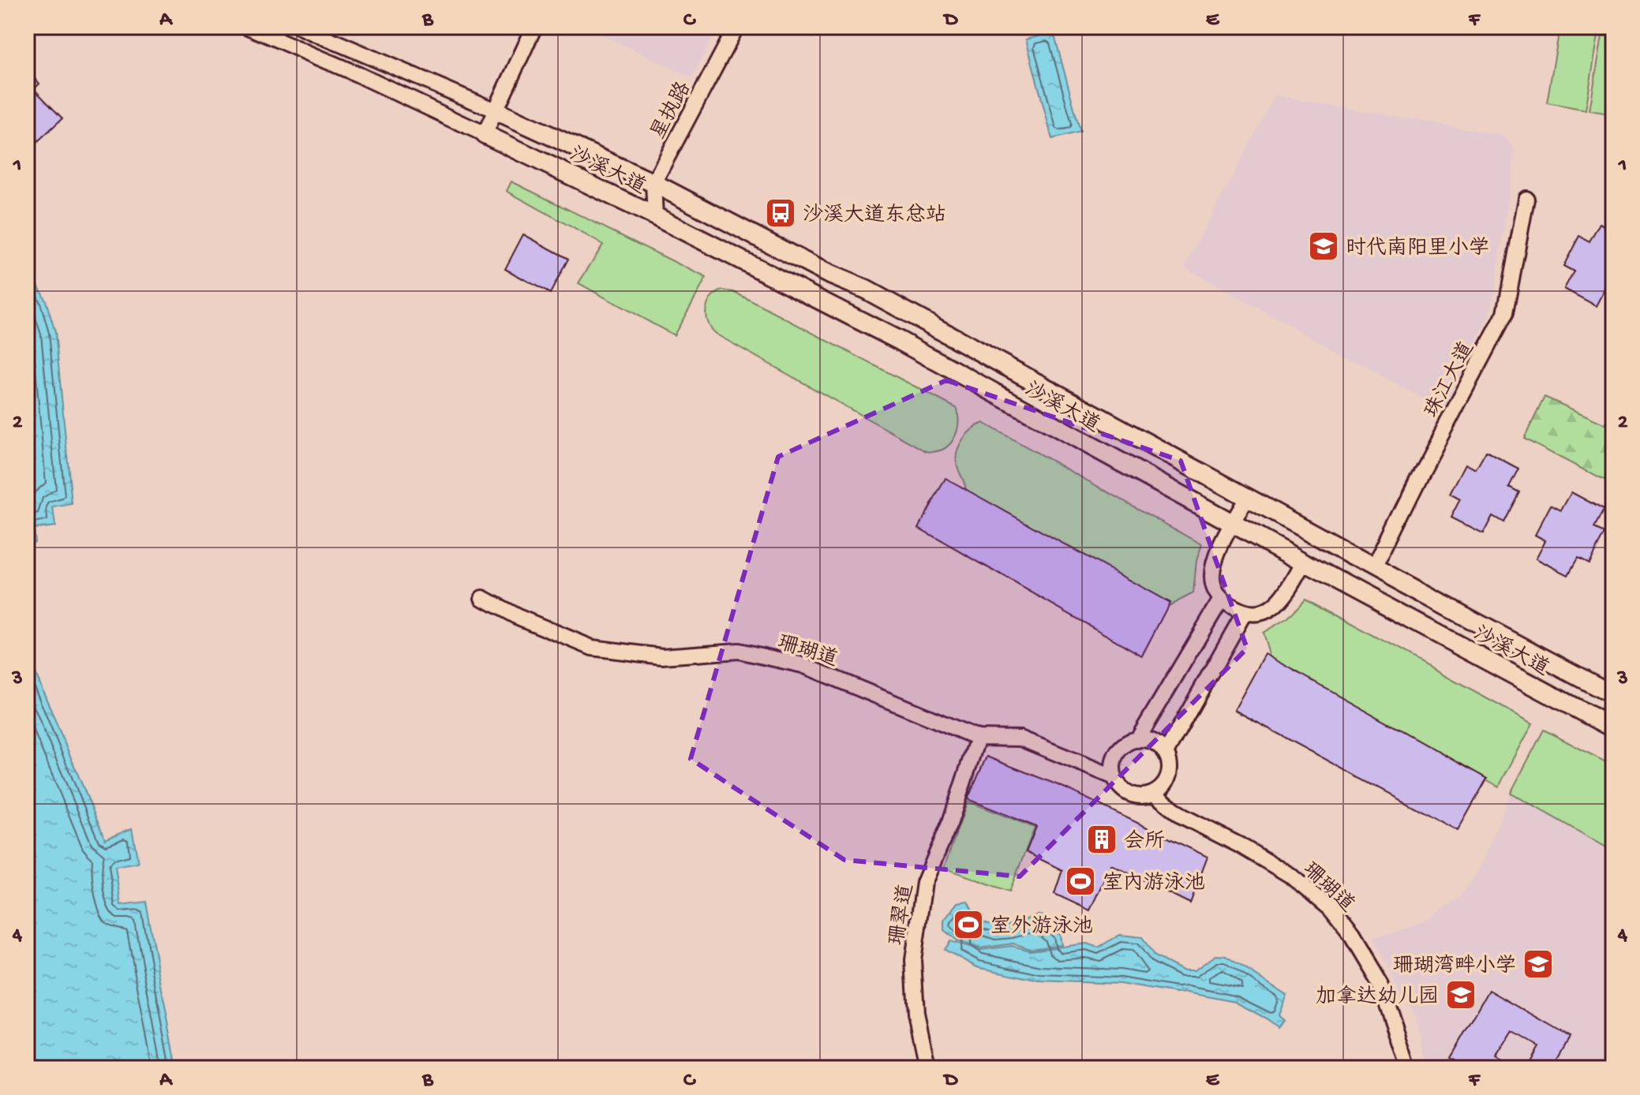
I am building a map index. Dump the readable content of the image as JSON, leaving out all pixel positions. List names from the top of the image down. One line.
{"streets":{"main road":["沙溪大道"],"street":["星执路","珠江大道","珊瑚道","珊翠道"]},"crossings":[["星执路","沙溪大道"],["沙溪大道","珠江大道"],["珊瑚道","珊翠道"]],"places":{"bus stop":["沙溪大道东总站"],"school or university":["时代南阳里小学","珊瑚湾畔小学","加拿达幼儿园"],"building":["会所"],"sports":["室内游泳池","室外游泳池"]},"grid":{"columns":["A","B","C","D","E","F"],"rows":["1","2","3","4"]}}
